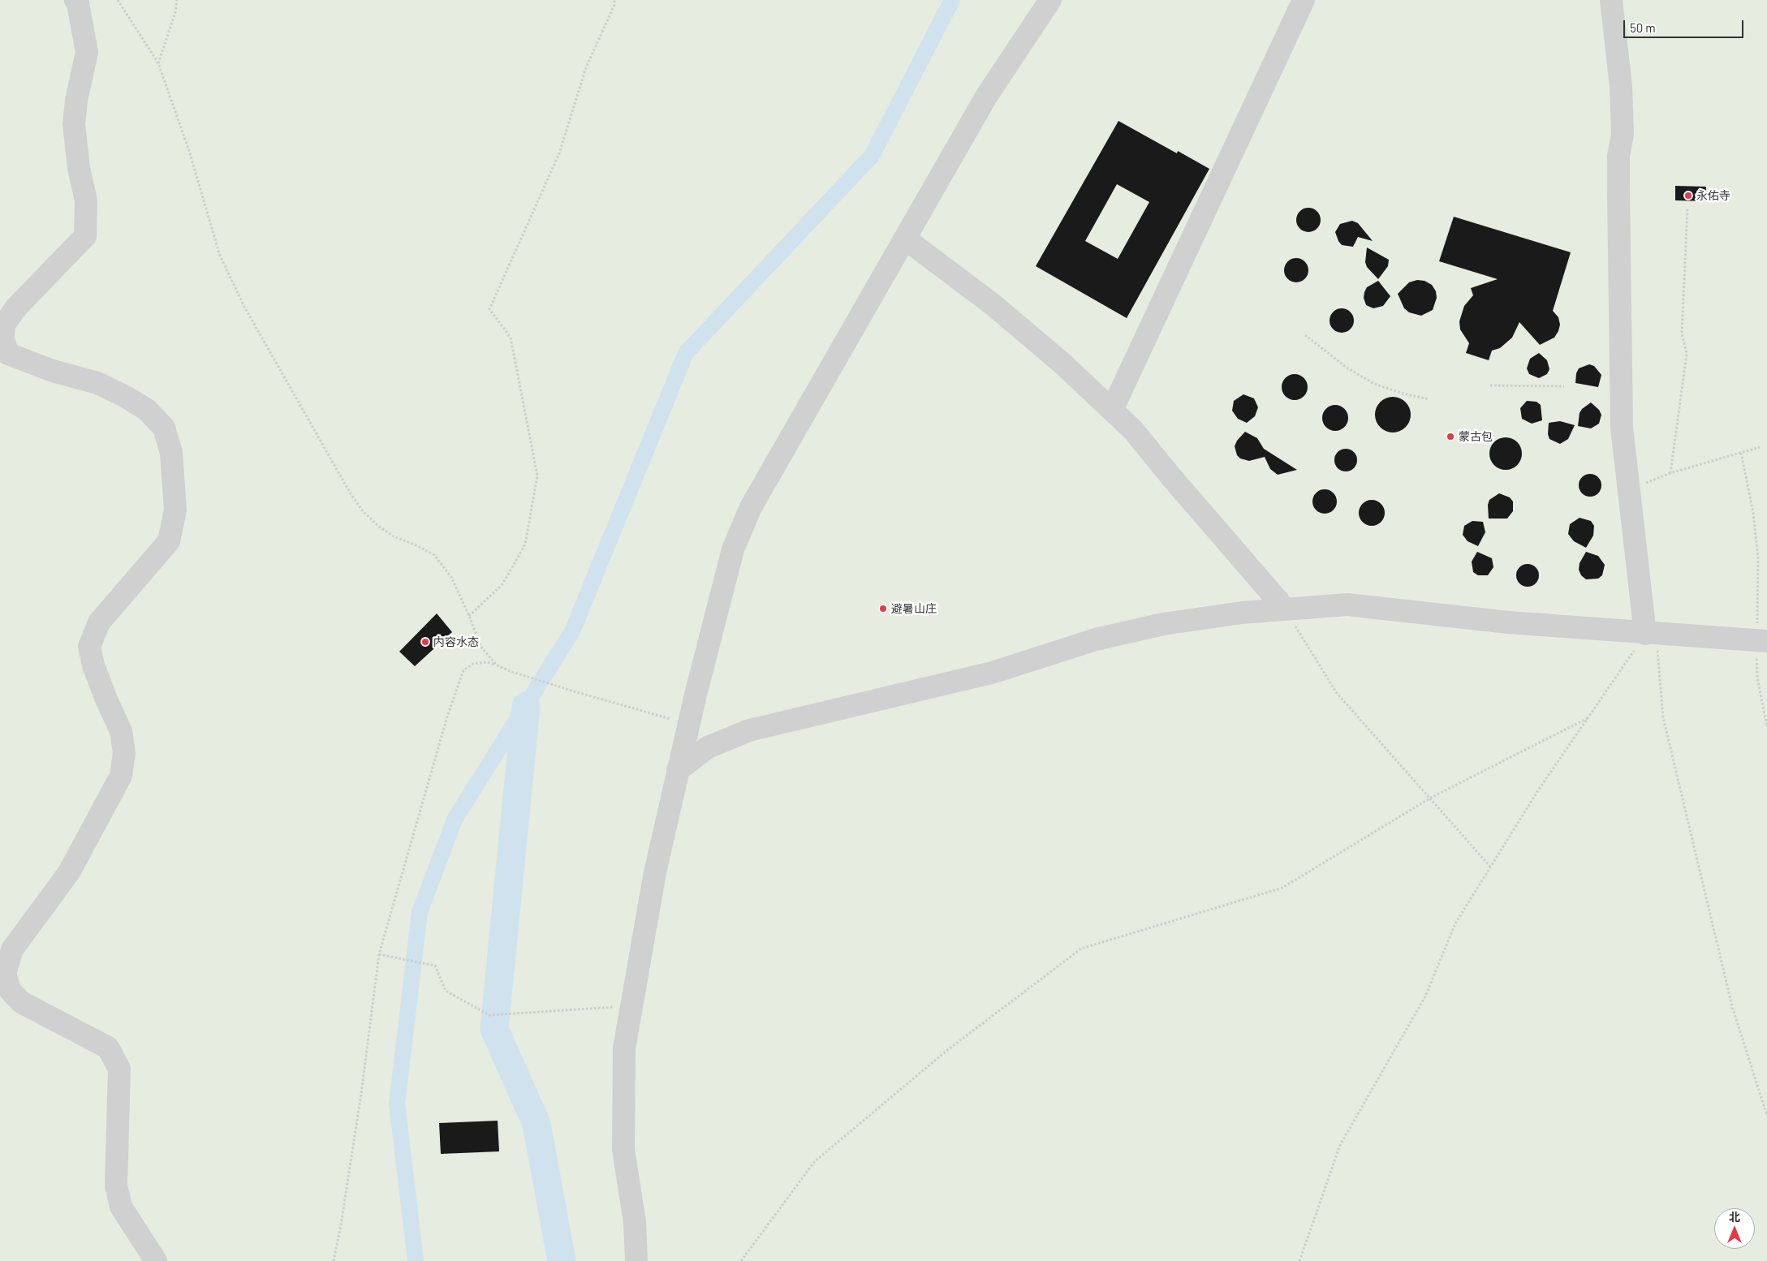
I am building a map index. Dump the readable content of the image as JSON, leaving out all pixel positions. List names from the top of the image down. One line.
{"places":["永佑寺","蒙古包","避暑山庄","内容水态"],"scale_bar":"50 m","north":"top"}
